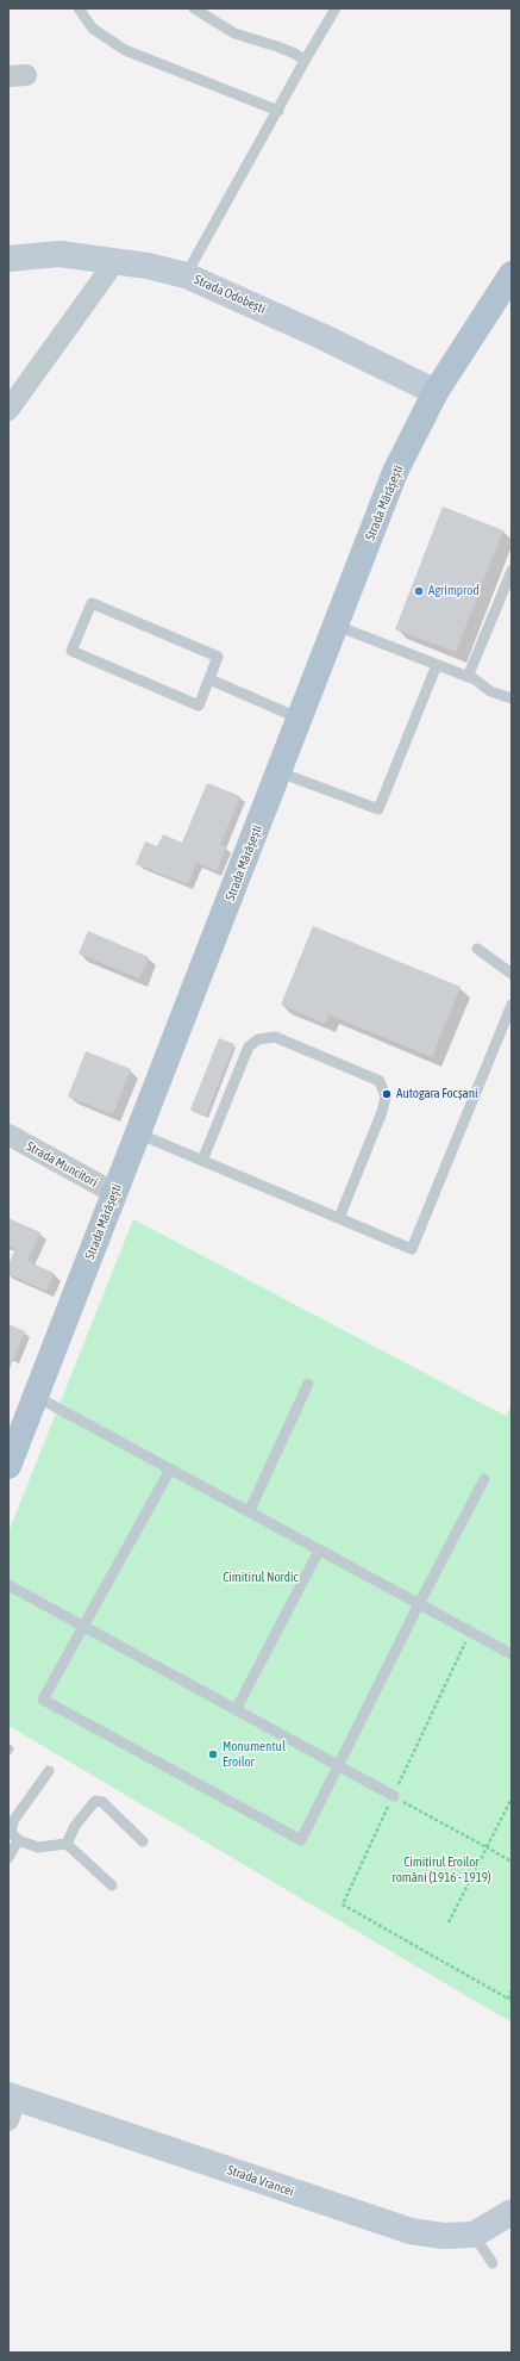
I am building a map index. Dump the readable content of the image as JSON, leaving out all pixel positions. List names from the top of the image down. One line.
{"streets":{"main road":["Strada Mărășești"],"street":["Strada Odobești","Strada Muncitori","Strada Vrancei"]},"crossings":[["Strada Odobești","Strada Mărășești"],["Strada Mărășești","Strada Muncitori"]],"parks":["Cimitirul Nordic","Cimitirul Eroilor români (1916 - 1919)"],"places":["Agrimprod","Autogara Focșani","Monumentul Eroilor"]}
